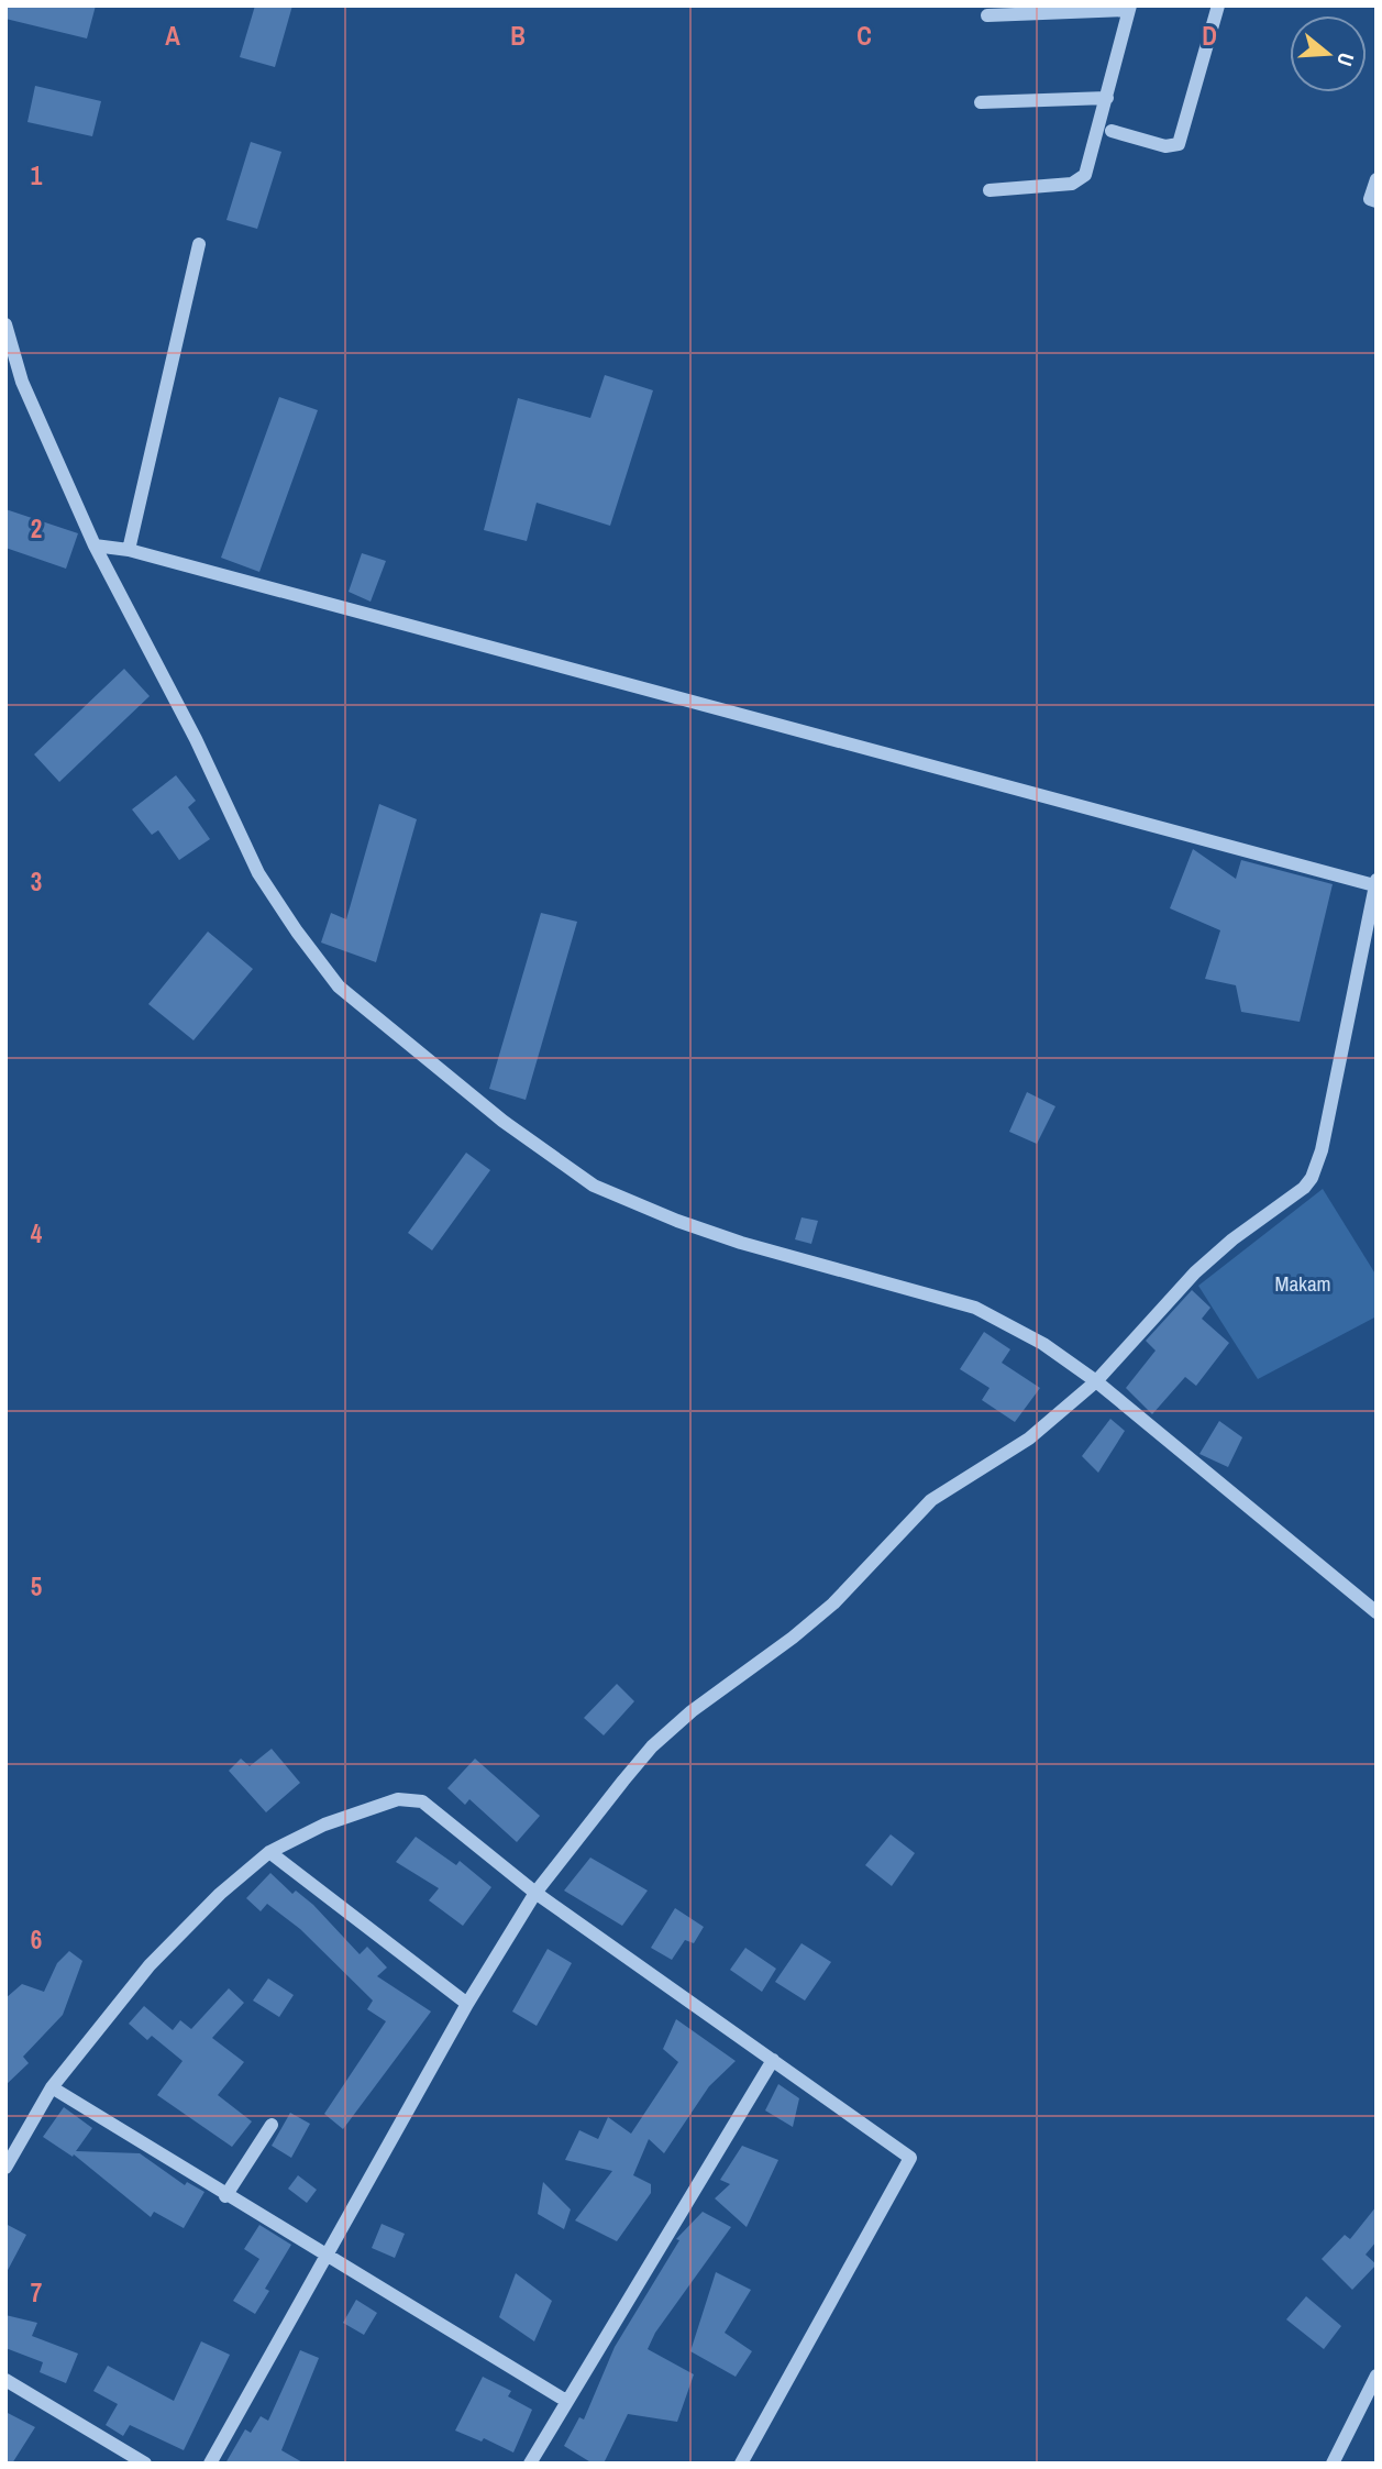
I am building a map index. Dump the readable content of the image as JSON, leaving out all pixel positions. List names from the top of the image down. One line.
{"parks":["Makam"],"north":"right","grid":{"columns":["A","B","C","D"],"rows":["1","2","3","4","5","6","7"]}}
